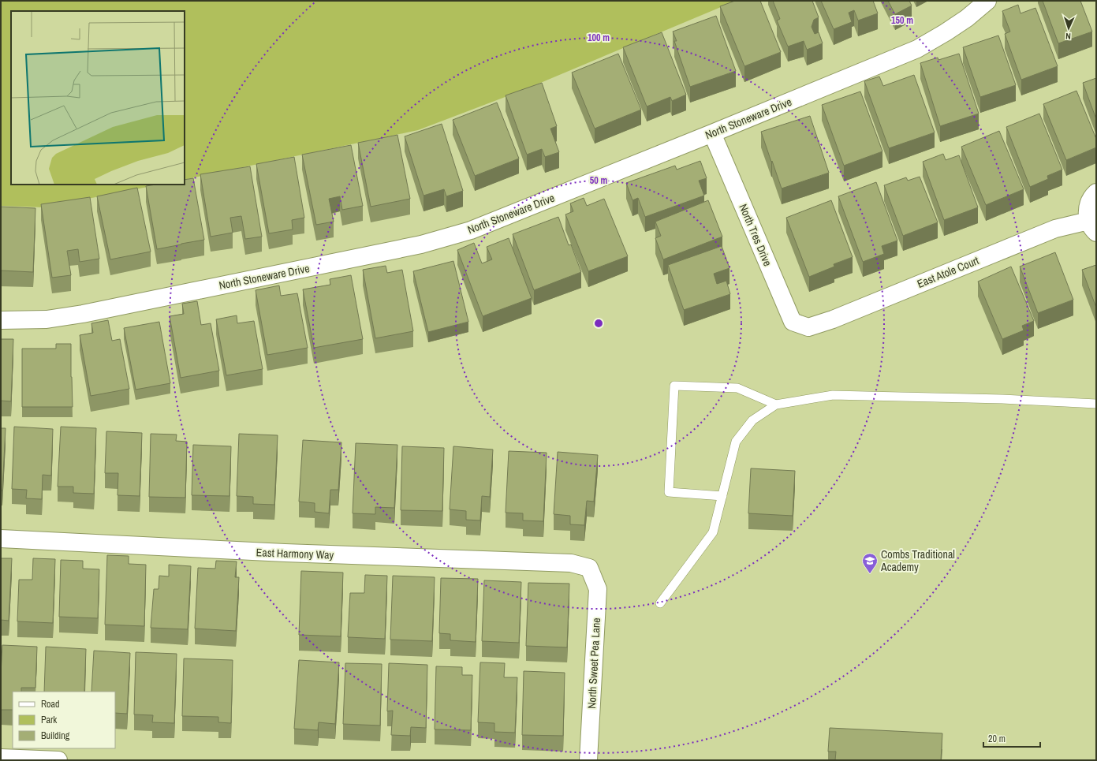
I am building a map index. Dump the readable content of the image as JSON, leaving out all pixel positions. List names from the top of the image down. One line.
{"streets":{"street":["North Stoneware Drive","North Tres Drive","East Atole Court","East Harmony Way","North Sweet Pea Lane"]},"crossings":[["North Stoneware Drive","North Tres Drive"],["North Tres Drive","East Atole Court"],["East Harmony Way","North Sweet Pea Lane"]],"places":{"school or university":["Combs Traditional Academy"]},"legend":["Road","Park","Building"],"scale_bar":"20 m","north":"bottom","rings":["150 m","100 m","50 m"]}
